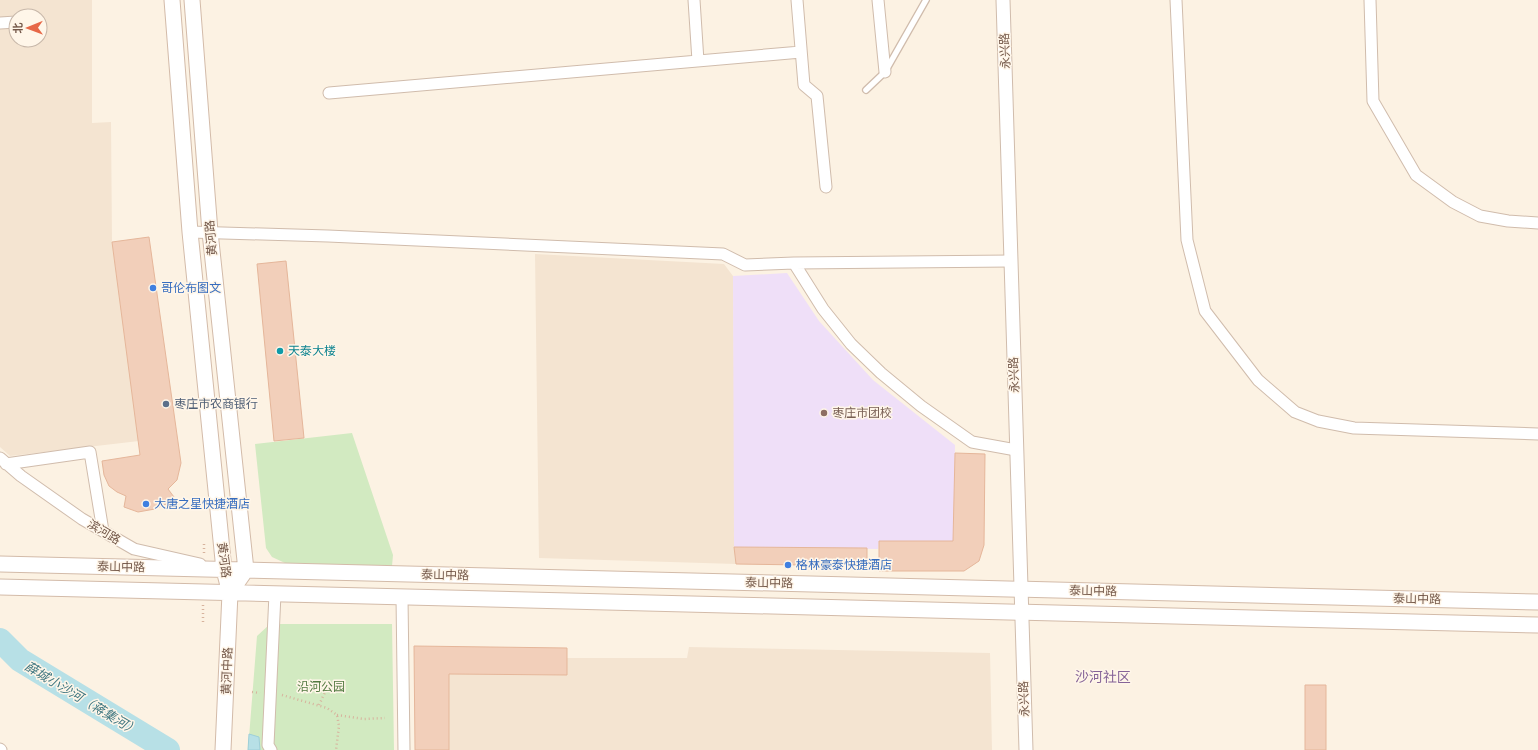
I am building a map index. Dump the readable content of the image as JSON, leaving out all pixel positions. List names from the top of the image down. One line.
{"streets":{"main road":["黄河路","泰山中路","黄河中路"],"street":["永兴路","滨河路"]},"crossings":[["永兴路","泰山中路"],["黄河路","滨河路"],["黄河路","泰山中路"],["黄河路","黄河中路"],["滨河路","泰山中路"],["泰山中路","黄河中路"]],"districts":["沙河社区"],"water":["薛城小沙河（蒋集河）"],"parks":["沿河公园"],"places":["哥伦布图文","天泰大楼","枣庄市农商银行","枣庄市团校","大唐之星快捷酒店","格林豪泰快捷酒店"],"north":"left"}
